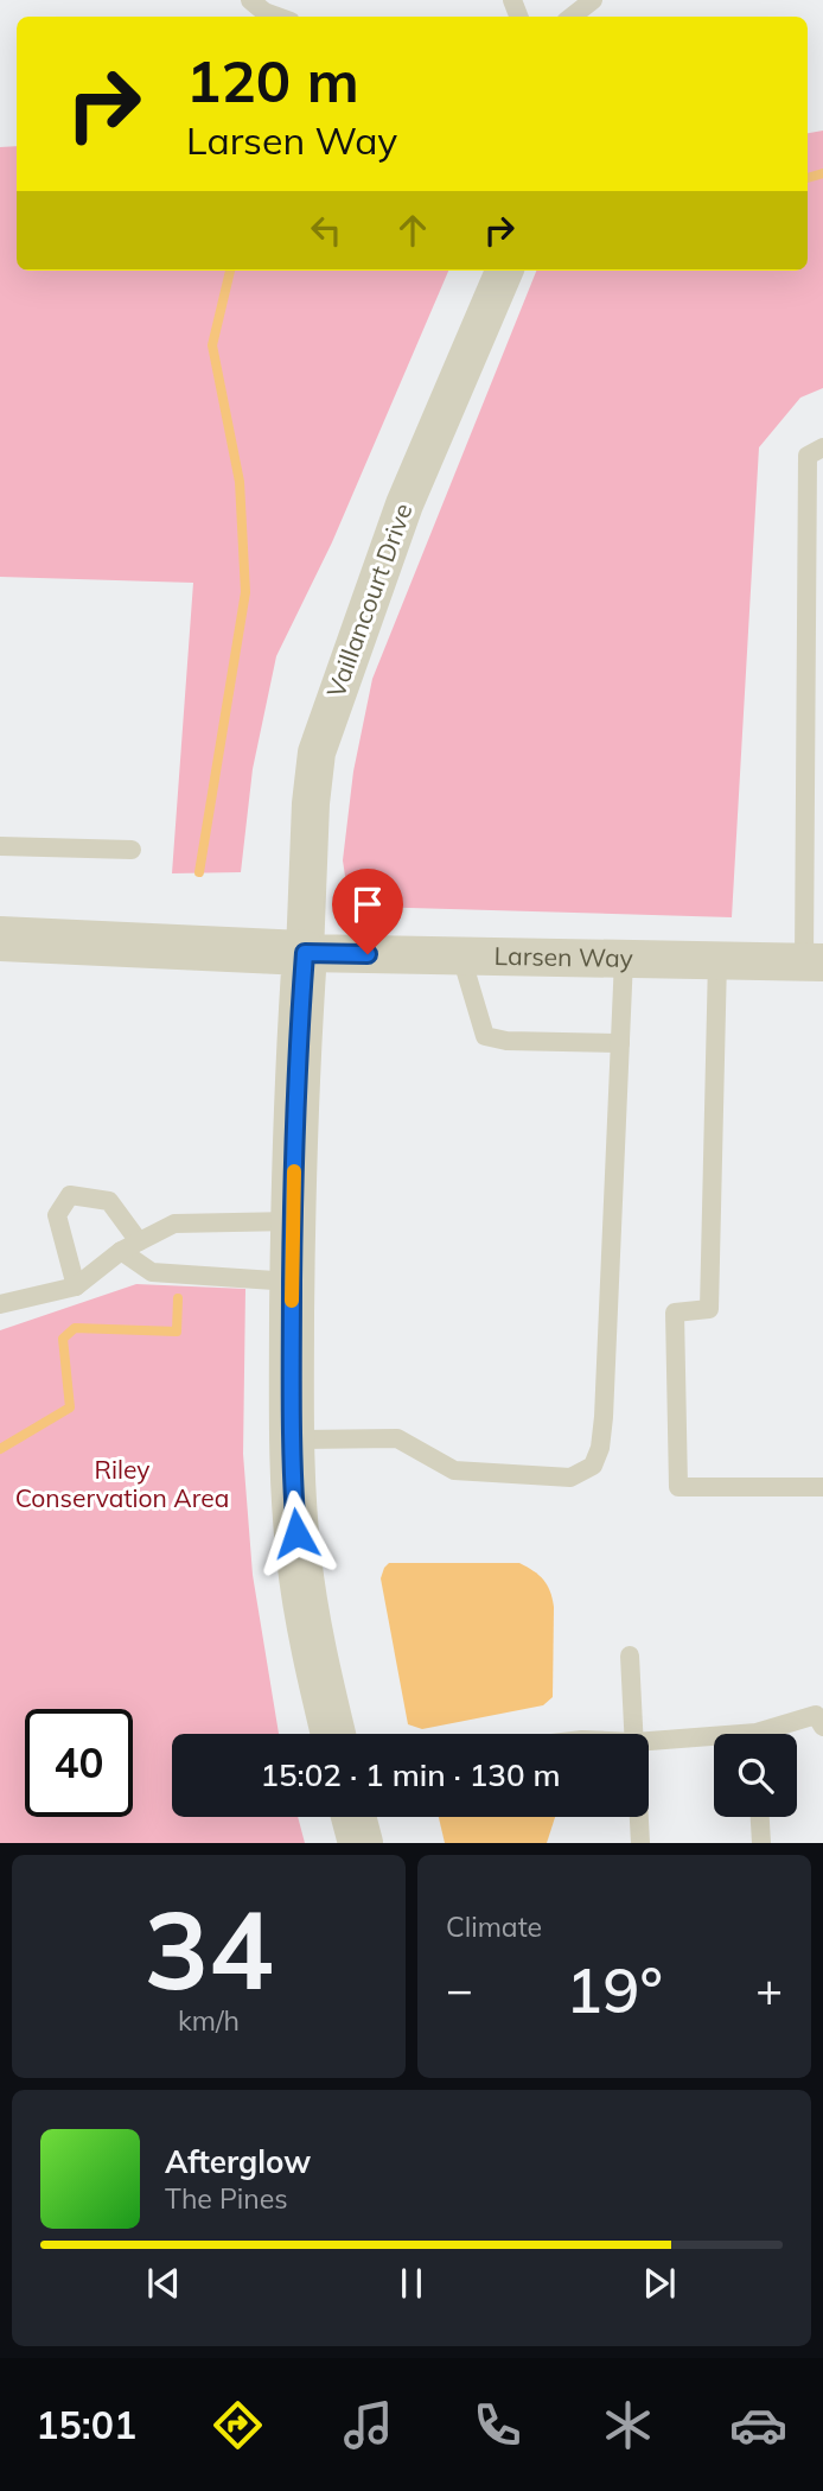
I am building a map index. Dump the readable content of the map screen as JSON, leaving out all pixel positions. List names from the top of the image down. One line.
{"streets":{"street":["Vaillancourt Drive","Larsen Way"]},"crossings":[["Vaillancourt Drive","Larsen Way"]],"parks":["Riley Conservation Area"],"page":{"turn":["120 m","Larsen Way"],"limit":"40","trip":"15:02 · 1 min · 130 m","tile":[["34","km/h"],"Climate"],"heat":["−","19°","+"],"song":["Afterglow","The Pines"],"tabs":"15:01"}}
